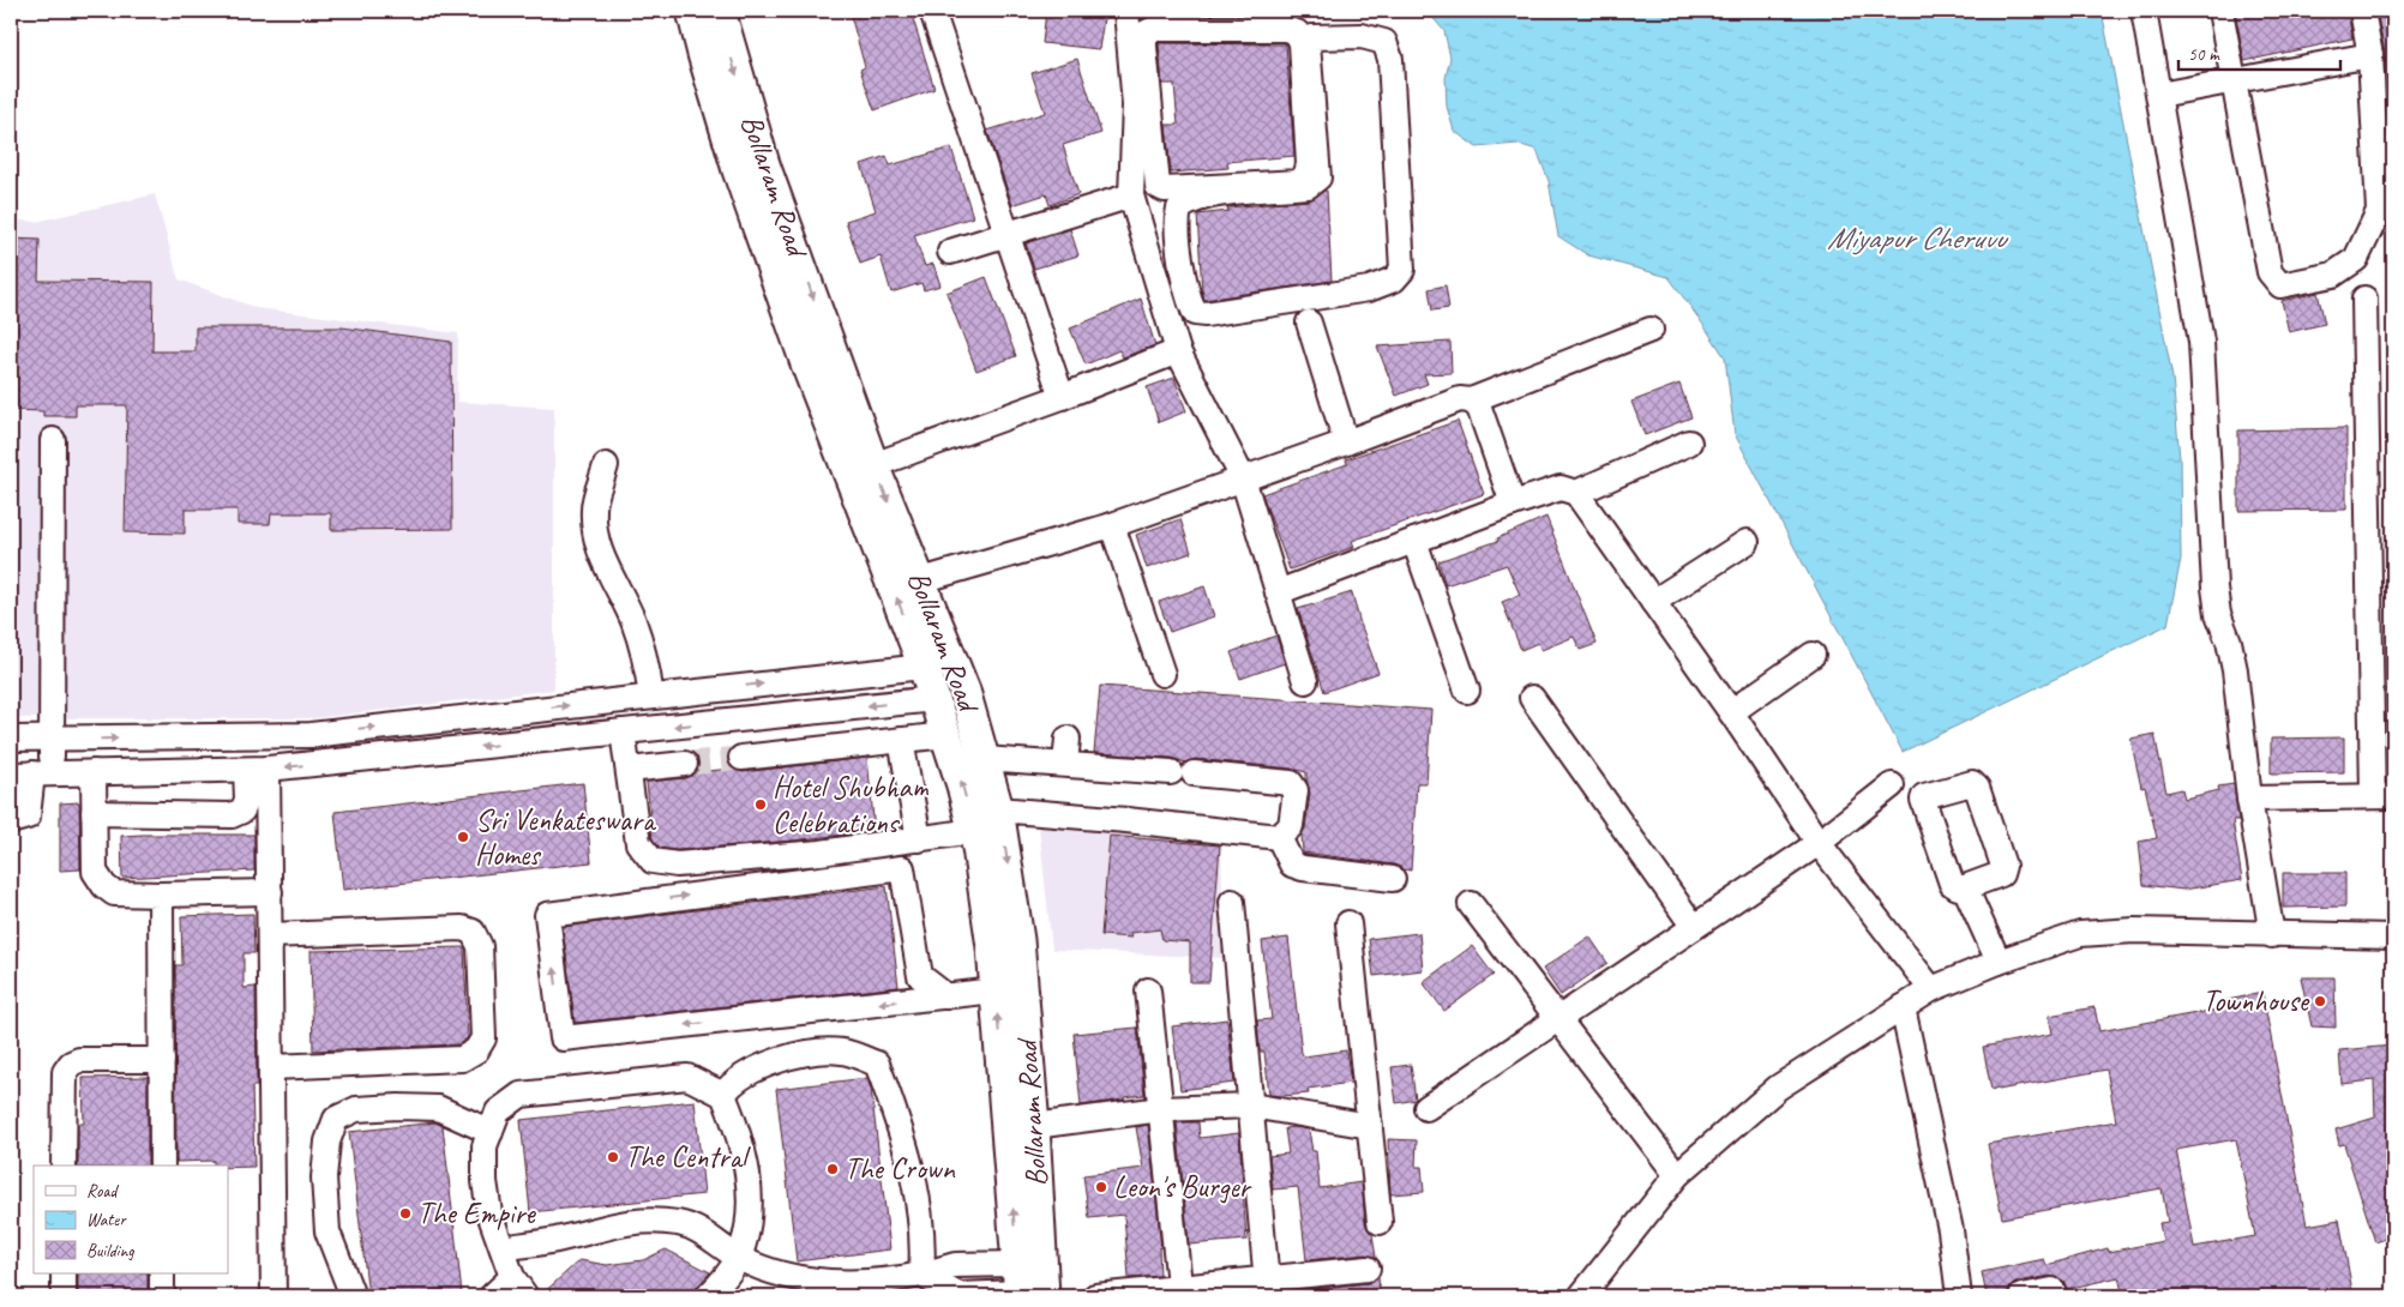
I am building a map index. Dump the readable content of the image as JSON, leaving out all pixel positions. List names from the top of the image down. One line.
{"streets":{"main road":["Bollaram Road"]},"water":["Miyapur Cheruvu"],"places":["Hotel Shubham Celebrations","Sri Venkateswara Homes","Townhouse","The Central","The Crown","Leon's Burger","The Empire"],"legend":["Road","Water","Building"],"scale_bar":"50 m"}
